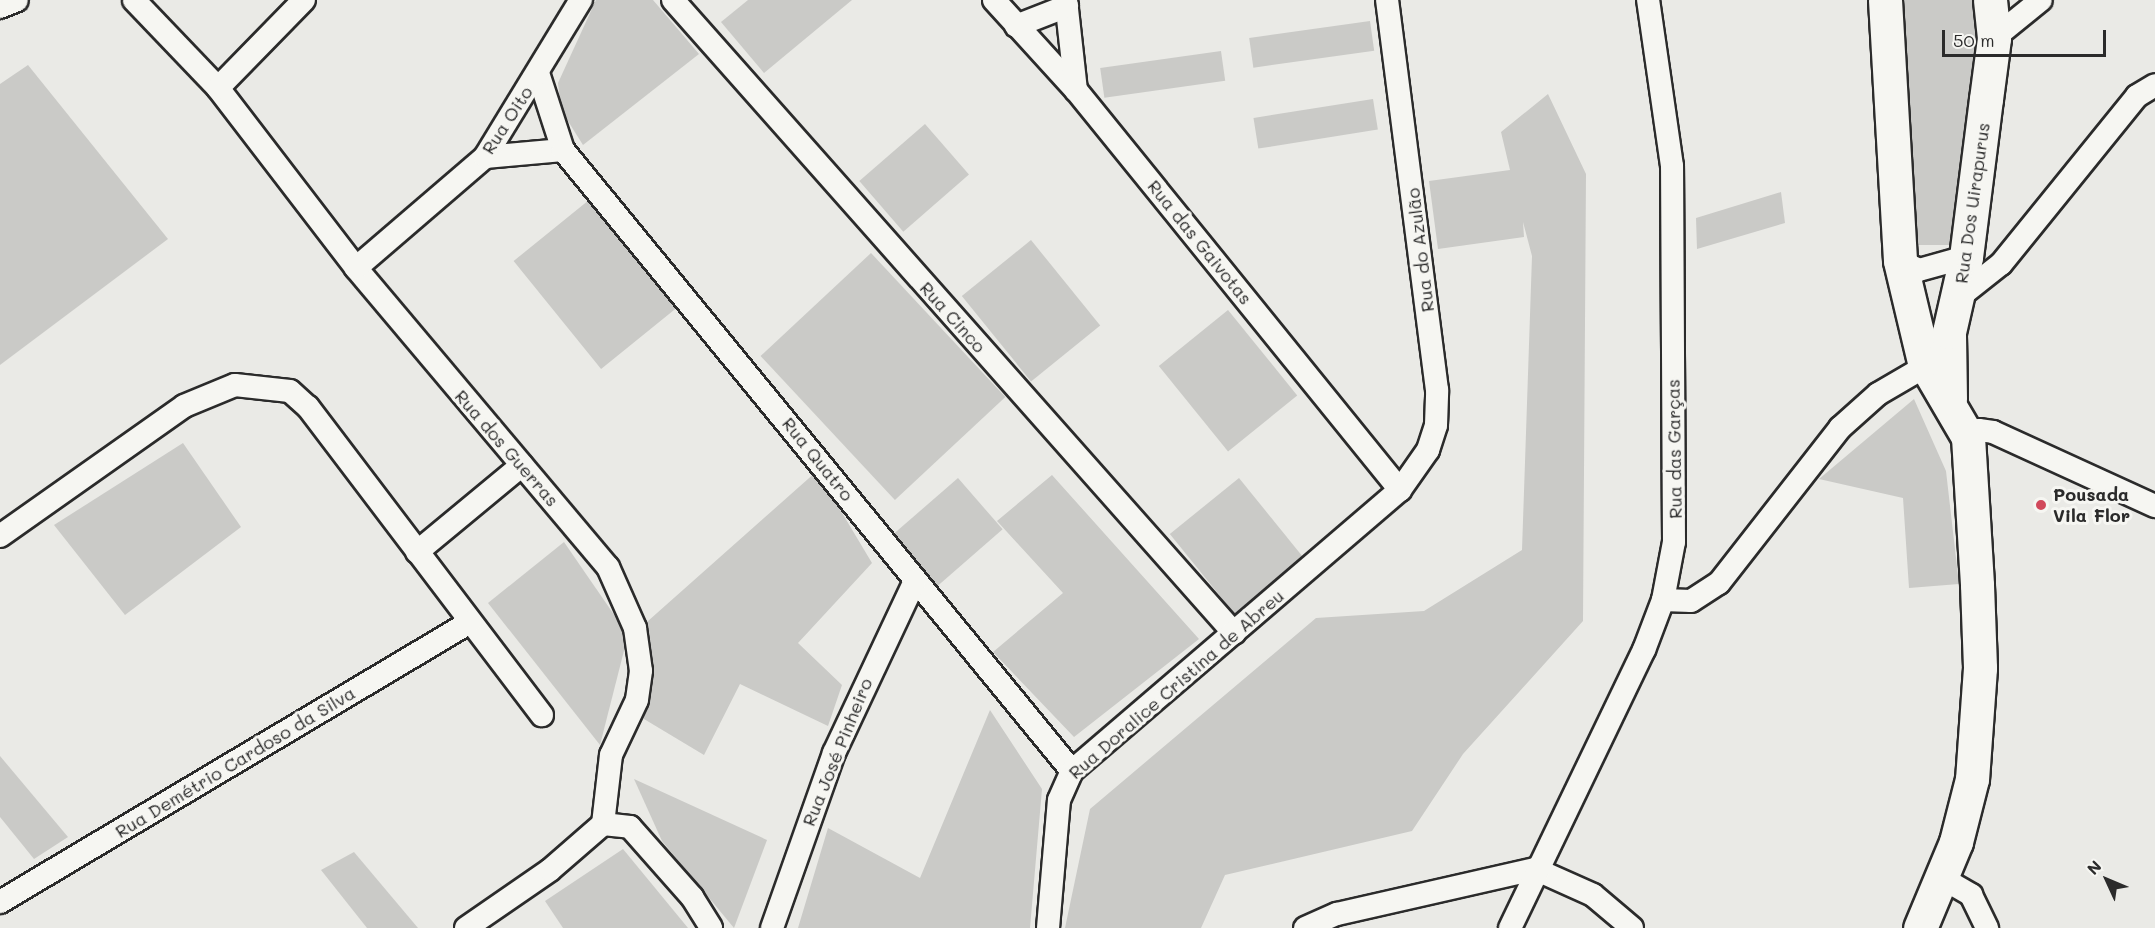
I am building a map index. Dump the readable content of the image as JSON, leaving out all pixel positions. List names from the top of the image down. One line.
{"streets":{"main road":["Rua Dos Uirapurus"],"street":["Rua Oito","Rua das Gaivotas","Rua do Azulão","Rua Cinco","Rua dos Guerras","Rua das Garças","Rua Quatro","Rua Doralice Cristina de Abreu","Rua José Pinheiro","Rua Demétrio Cardoso da Silva"]},"crossings":[["Rua Oito","Rua dos Guerras"],["Rua Oito","Rua Quatro"],["Rua das Gaivotas","Rua do Azulão"],["Rua das Gaivotas","Rua Doralice Cristina de Abreu"],["Rua do Azulão","Rua Doralice Cristina de Abreu"],["Rua Cinco","Rua Doralice Cristina de Abreu"],["Rua Quatro","Rua Doralice Cristina de Abreu"],["Rua Quatro","Rua José Pinheiro"]],"places":["Pousada Vila Flor"],"scale_bar":"50 m","north":"top left"}
